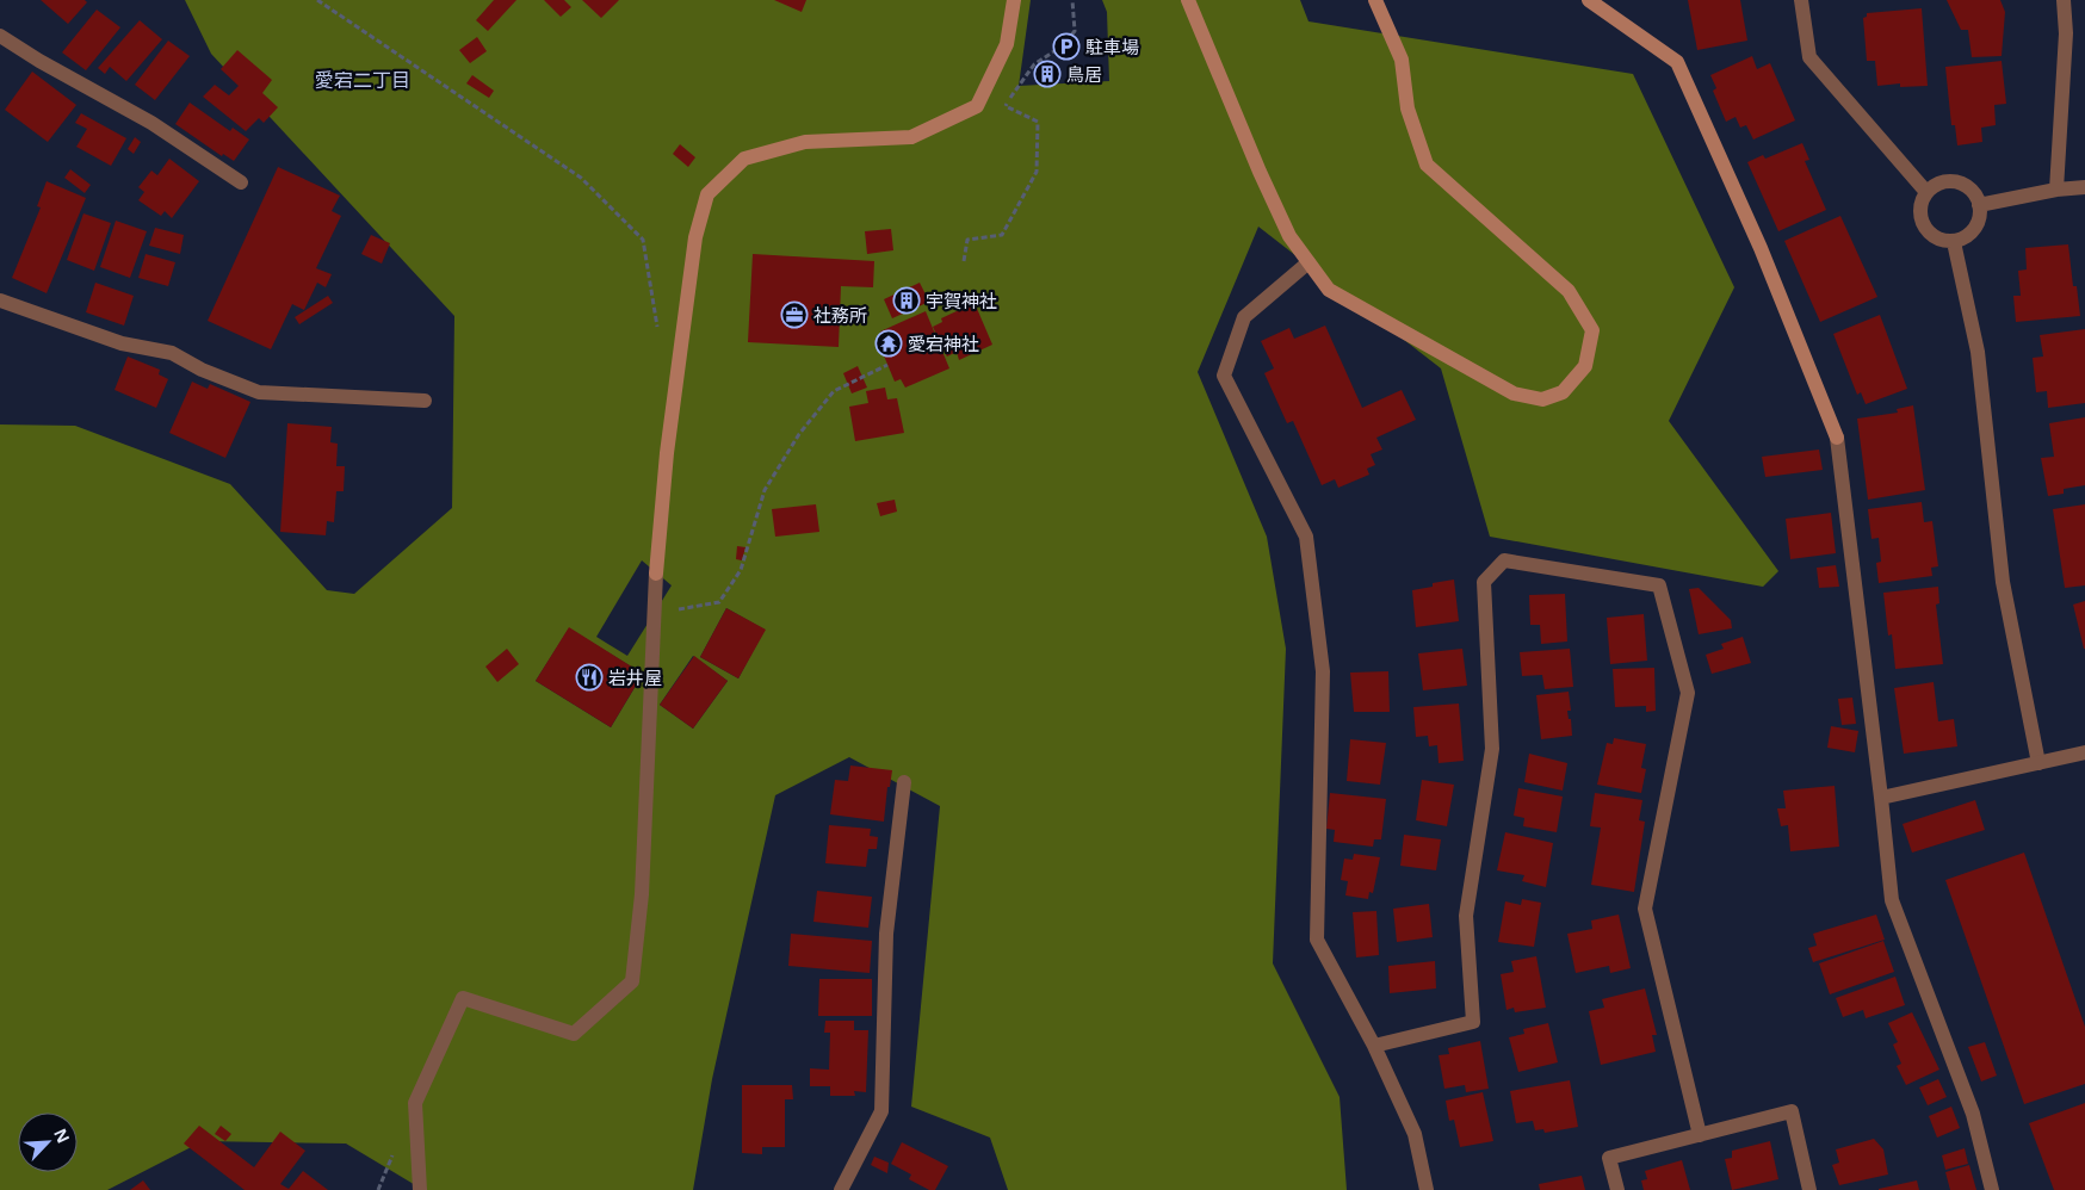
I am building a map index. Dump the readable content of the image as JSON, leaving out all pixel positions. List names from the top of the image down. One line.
{"districts":["愛宕二丁目"],"places":{"parking":["駐車場"],"building":["鳥居","宇賀神社"],"office":["社務所"],"temple":["愛宕神社"],"restaurant":["岩井屋"]},"north":"top right"}
